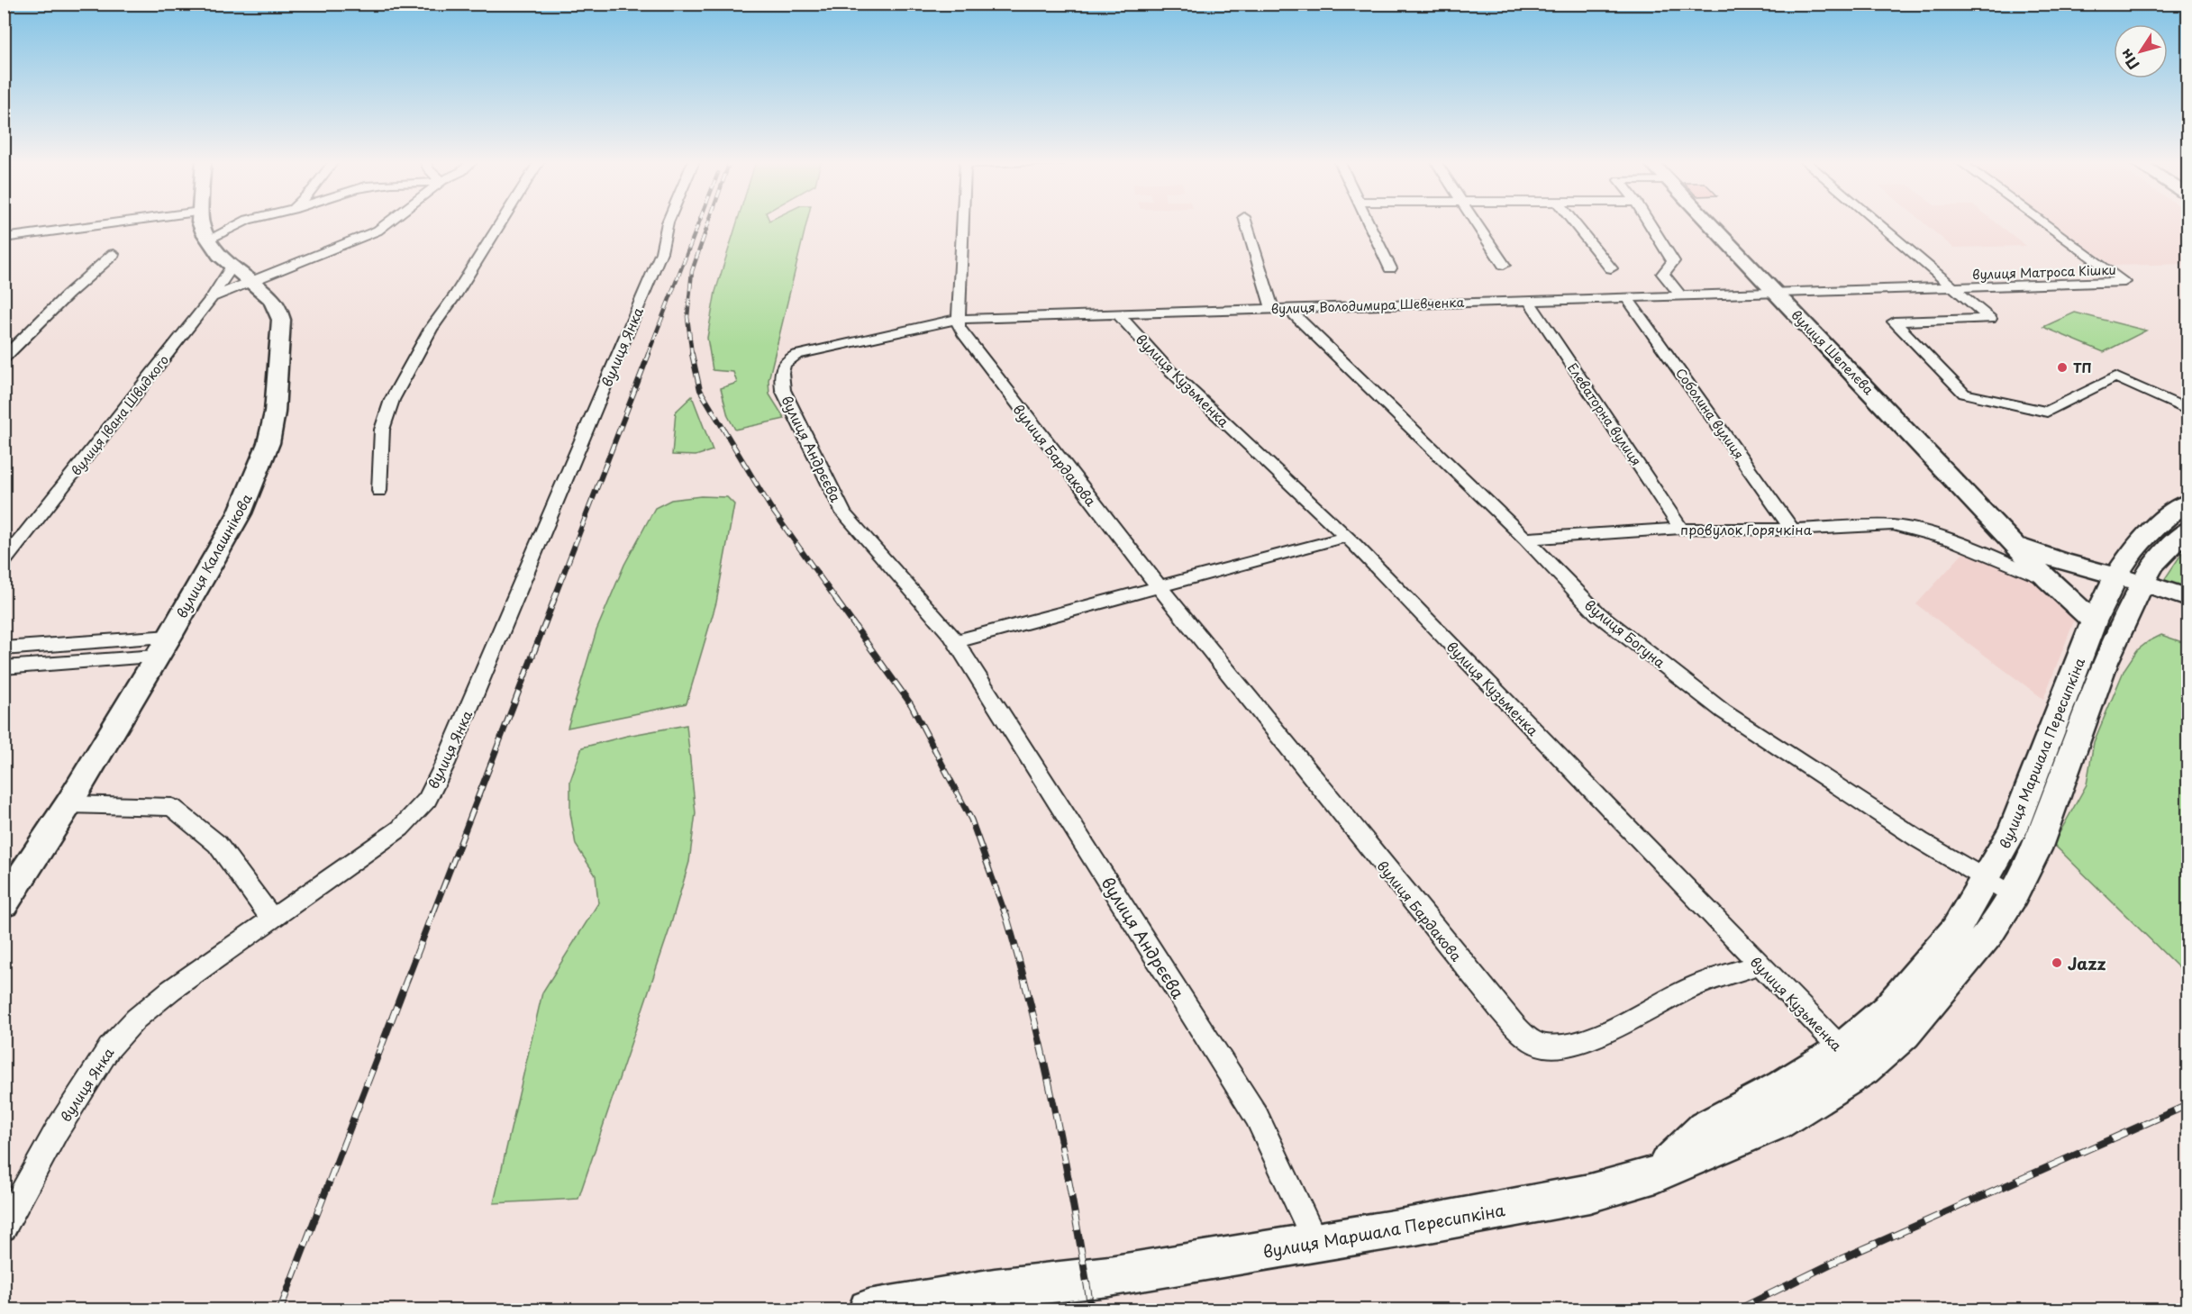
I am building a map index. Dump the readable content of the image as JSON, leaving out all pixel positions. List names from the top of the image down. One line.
{"streets":{"street":["вулиця Матроса Кішки","вулиця Володимира Шевченка","вулиця Янка","вулиця Шепелєва","вулиця Кузьменка","Соболина вулиця","Елеваторна вулиця","вулиця Івана Швидкого","вулиця Андрєєва","вулиця Бардакова","провулок Горячкіна","вулиця Калашнікова","вулиця Богуна","вулиця Маршала Пересипкіна"]},"crossings":[["вулиця Матроса Кішки","вулиця Володимира Шевченка"],["вулиця Володимира Шевченка","вулиця Шепелєва"],["вулиця Володимира Шевченка","вулиця Кузьменка"],["вулиця Володимира Шевченка","Соболина вулиця"],["вулиця Володимира Шевченка","Елеваторна вулиця"],["вулиця Володимира Шевченка","вулиця Андрєєва"],["вулиця Володимира Шевченка","вулиця Бардакова"],["вулиця Володимира Шевченка","вулиця Богуна"],["вулиця Шепелєва","вулиця Маршала Пересипкіна"],["вулиця Кузьменка","вулиця Бардакова"],["вулиця Кузьменка","вулиця Маршала Пересипкіна"],["Соболина вулиця","провулок Горячкіна"],["Елеваторна вулиця","провулок Горячкіна"],["вулиця Івана Швидкого","вулиця Калашнікова"],["вулиця Андрєєва","вулиця Бардакова"],["вулиця Андрєєва","вулиця Маршала Пересипкіна"],["провулок Горячкіна","вулиця Богуна"],["вулиця Богуна","вулиця Маршала Пересипкіна"]],"places":["ТП","Jazz"],"north":"bottom left"}
